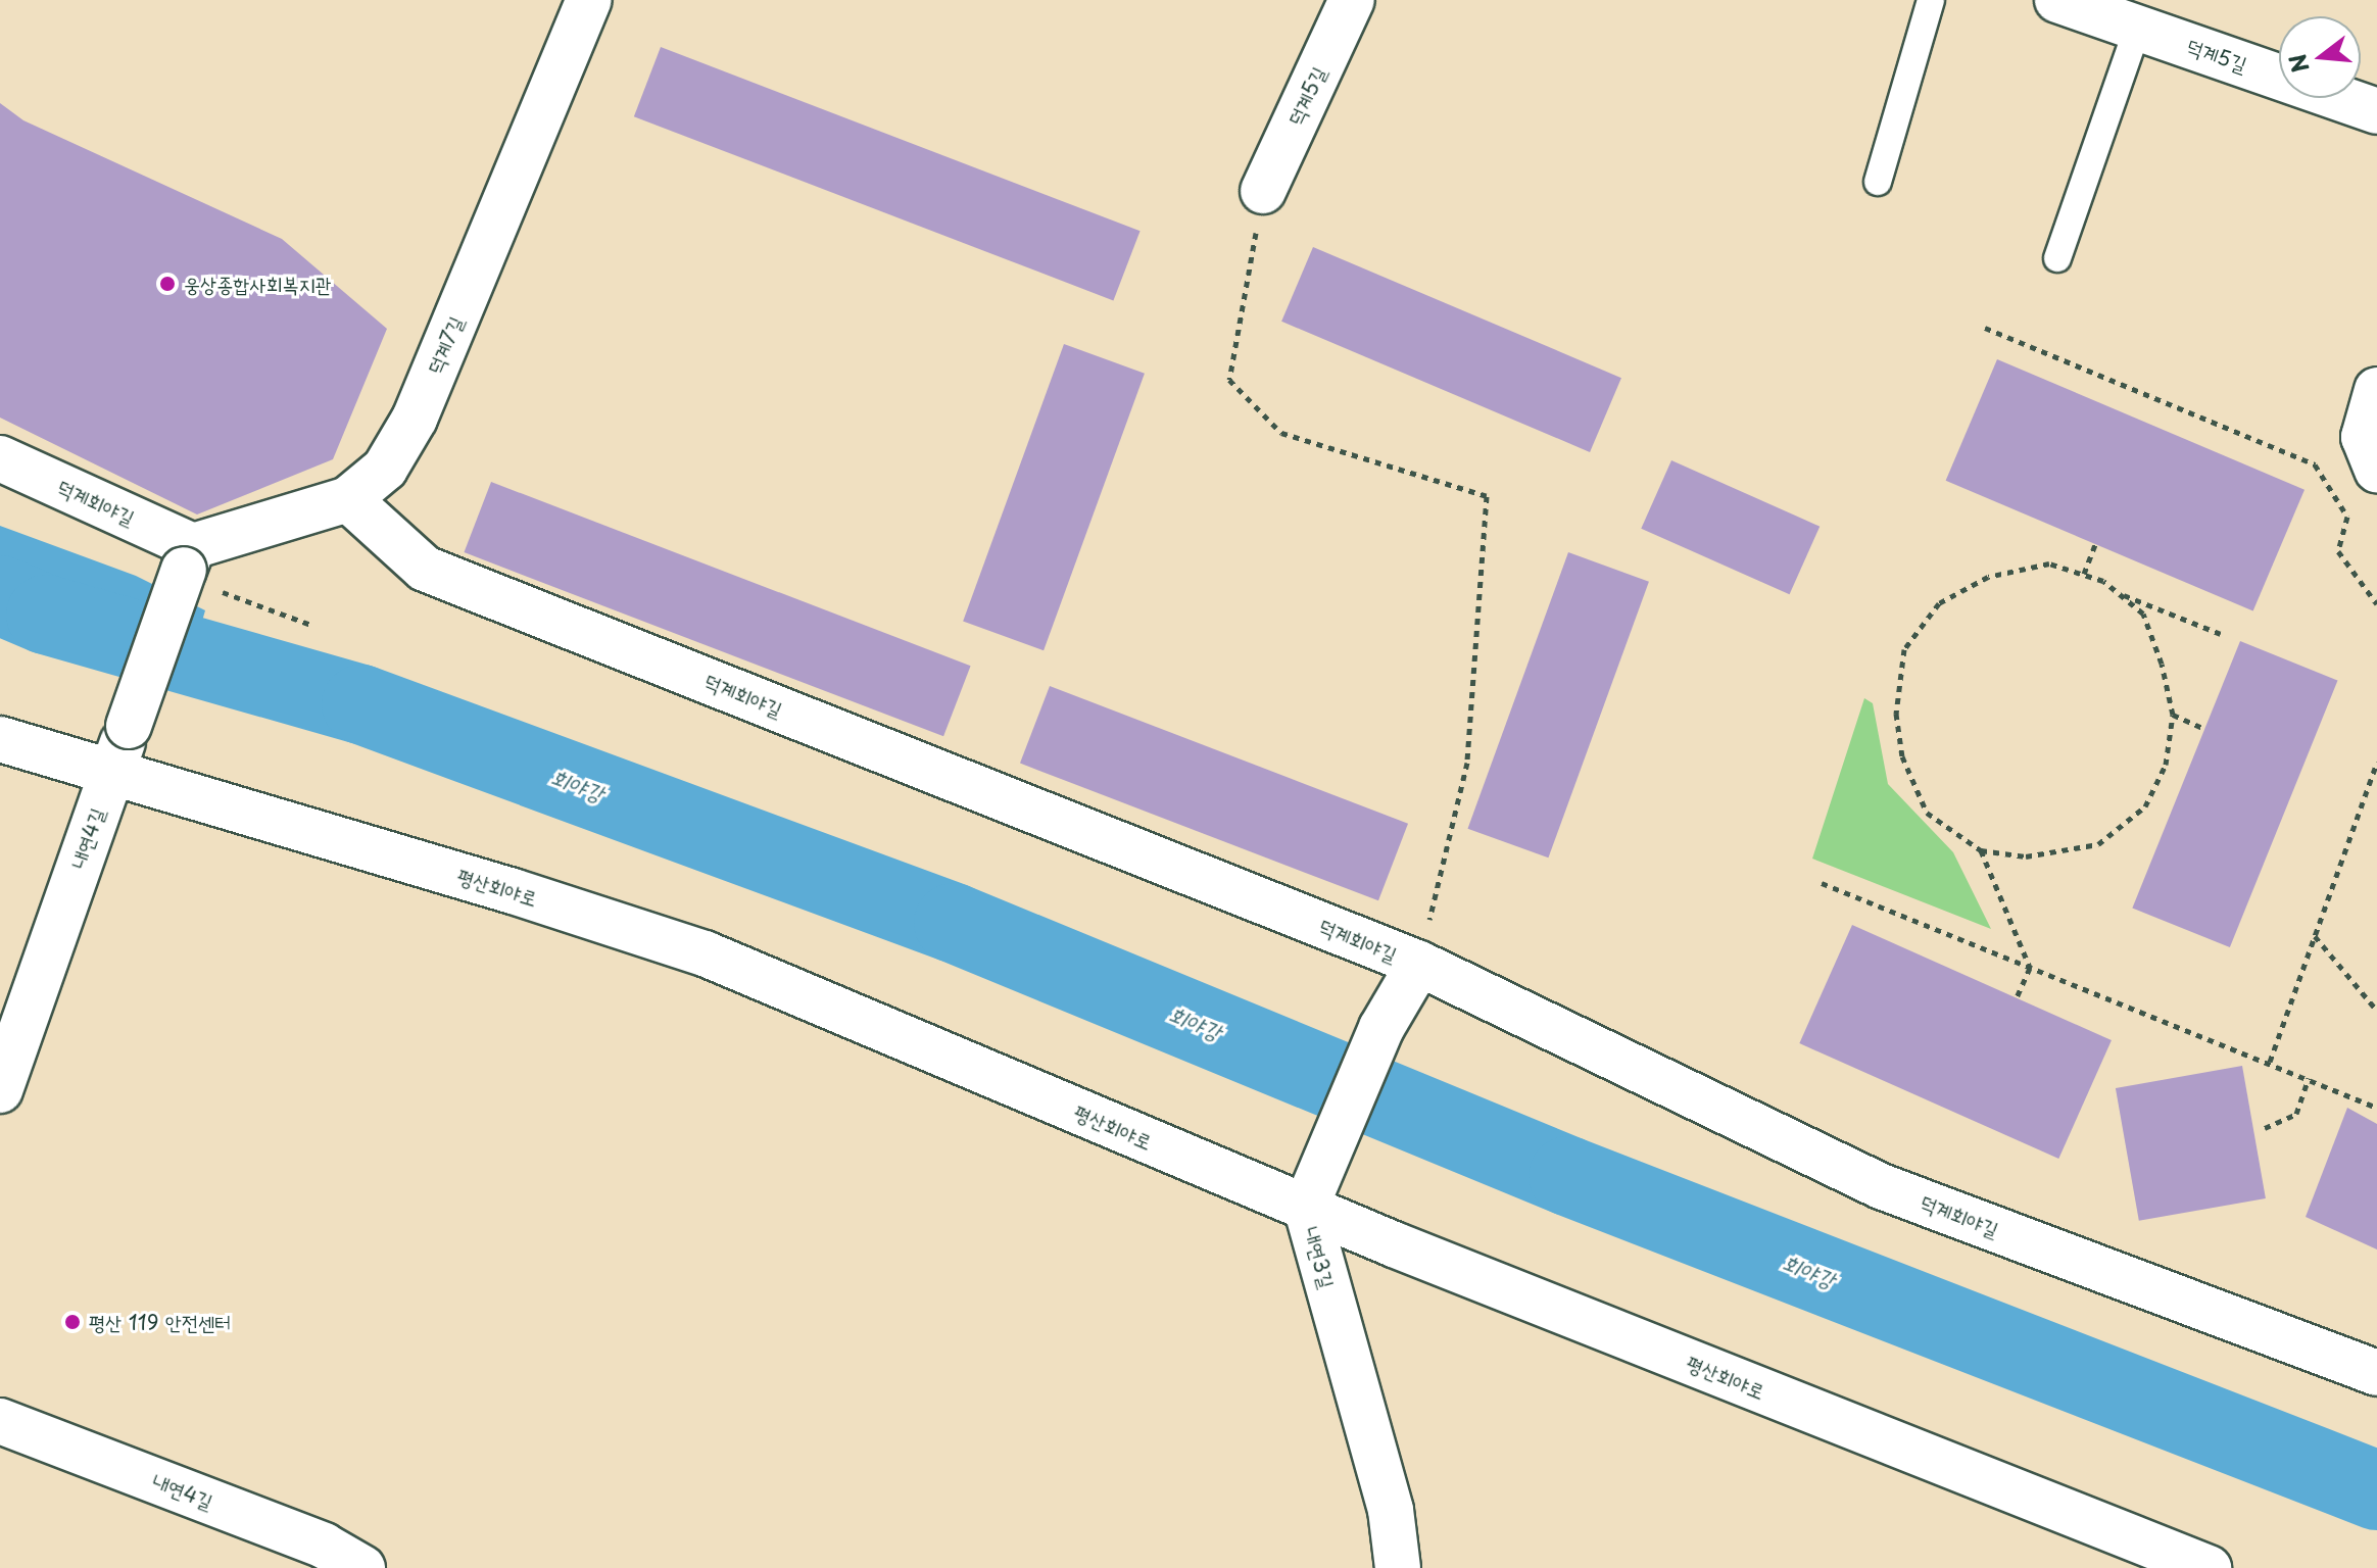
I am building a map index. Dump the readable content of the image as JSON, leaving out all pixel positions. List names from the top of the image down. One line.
{"streets":{"street":["덕계5길","덕계7길","덕계회야길","내연4길","평산회야로","내연3길"]},"crossings":[["덕계7길","덕계회야길"],["덕계회야길","내연3길"],["내연4길","평산회야로"],["평산회야로","내연3길"]],"water":["회야강"],"places":["웅상종합사회복지관","평산 119 안전센터"],"north":"left"}
